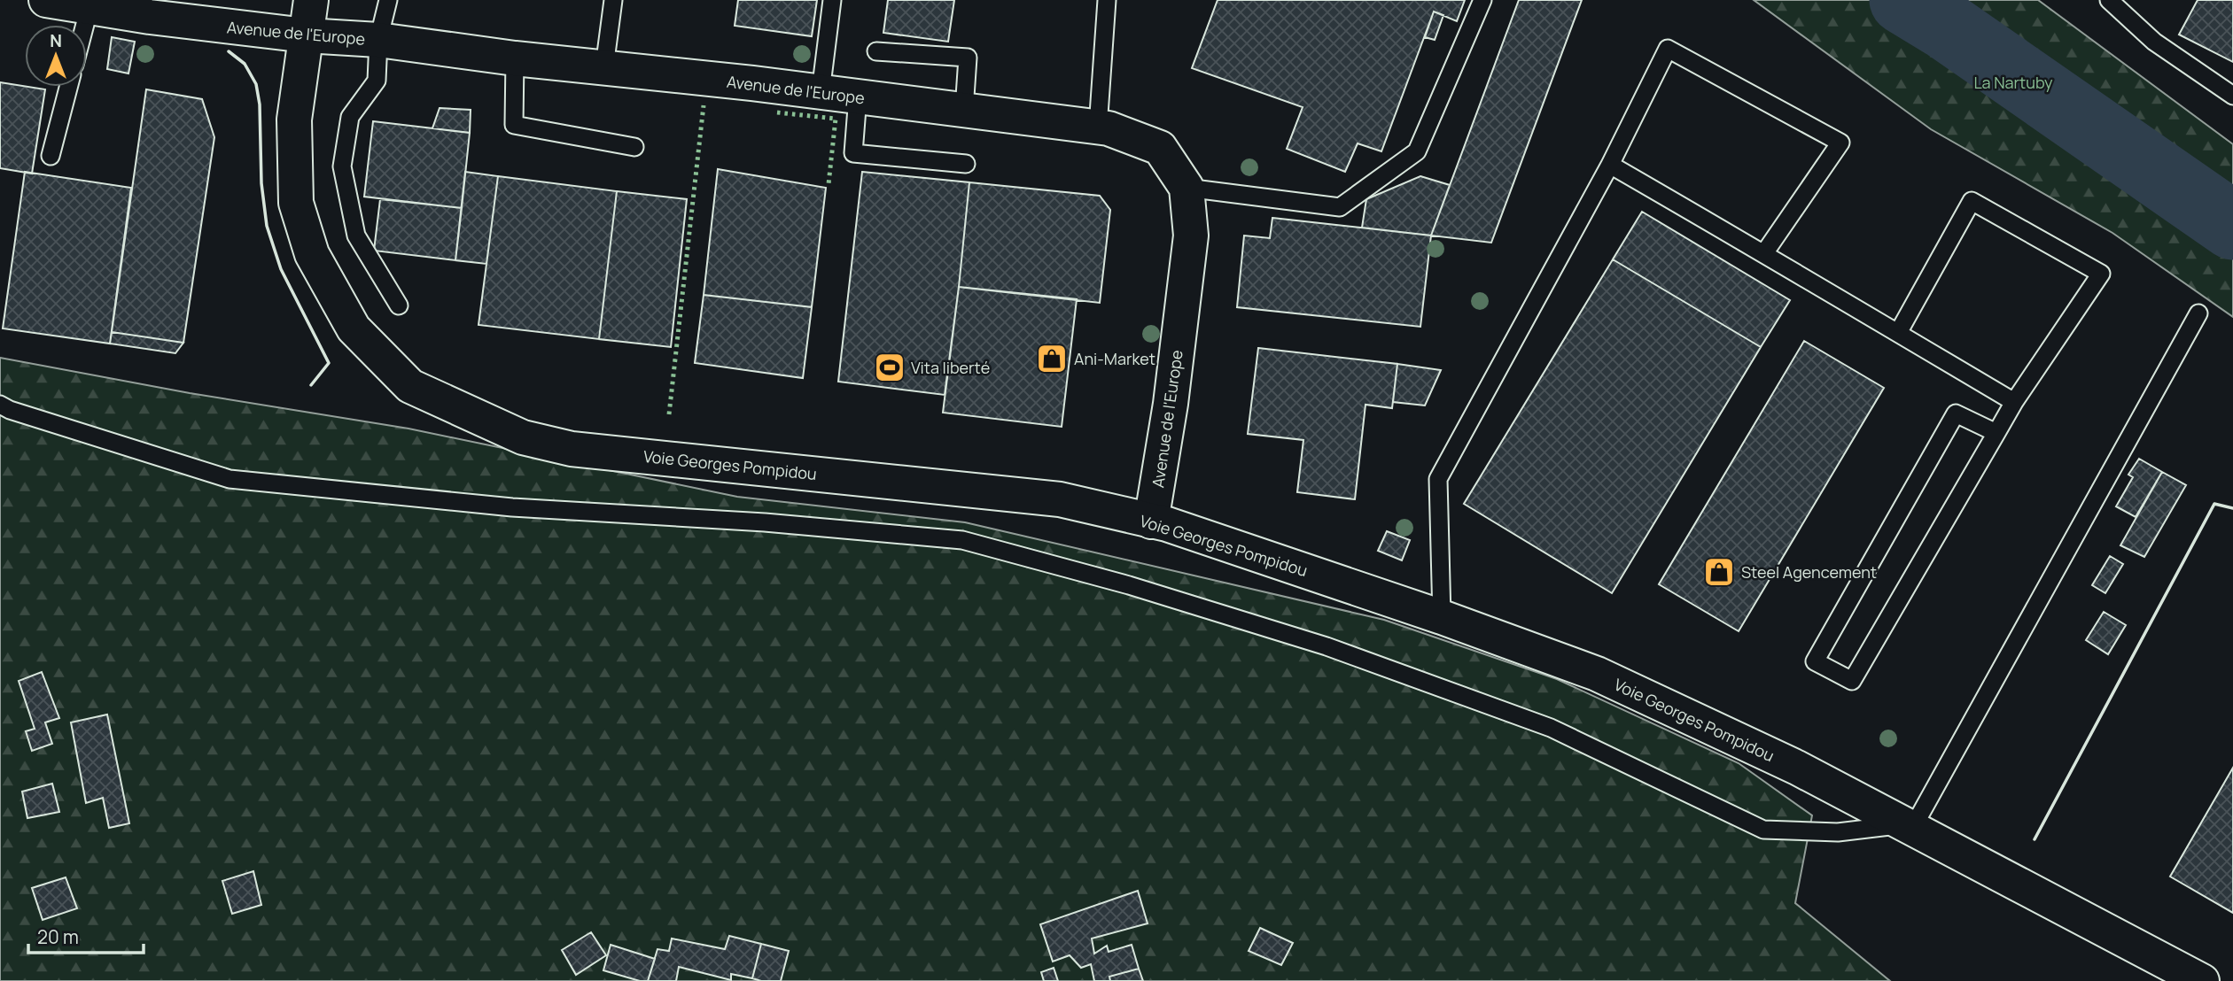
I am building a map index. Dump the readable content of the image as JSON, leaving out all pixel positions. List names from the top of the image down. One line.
{"streets":{"street":["Avenue de l'Europe","Voie Georges Pompidou"]},"crossings":[["Avenue de l'Europe","Voie Georges Pompidou"]],"parks":["La Nartuby"],"places":{"shop":["Ani-Market","Steel Agencement"],"sports":["Vita liberté"]},"scale_bar":"20 m","north":"top"}
